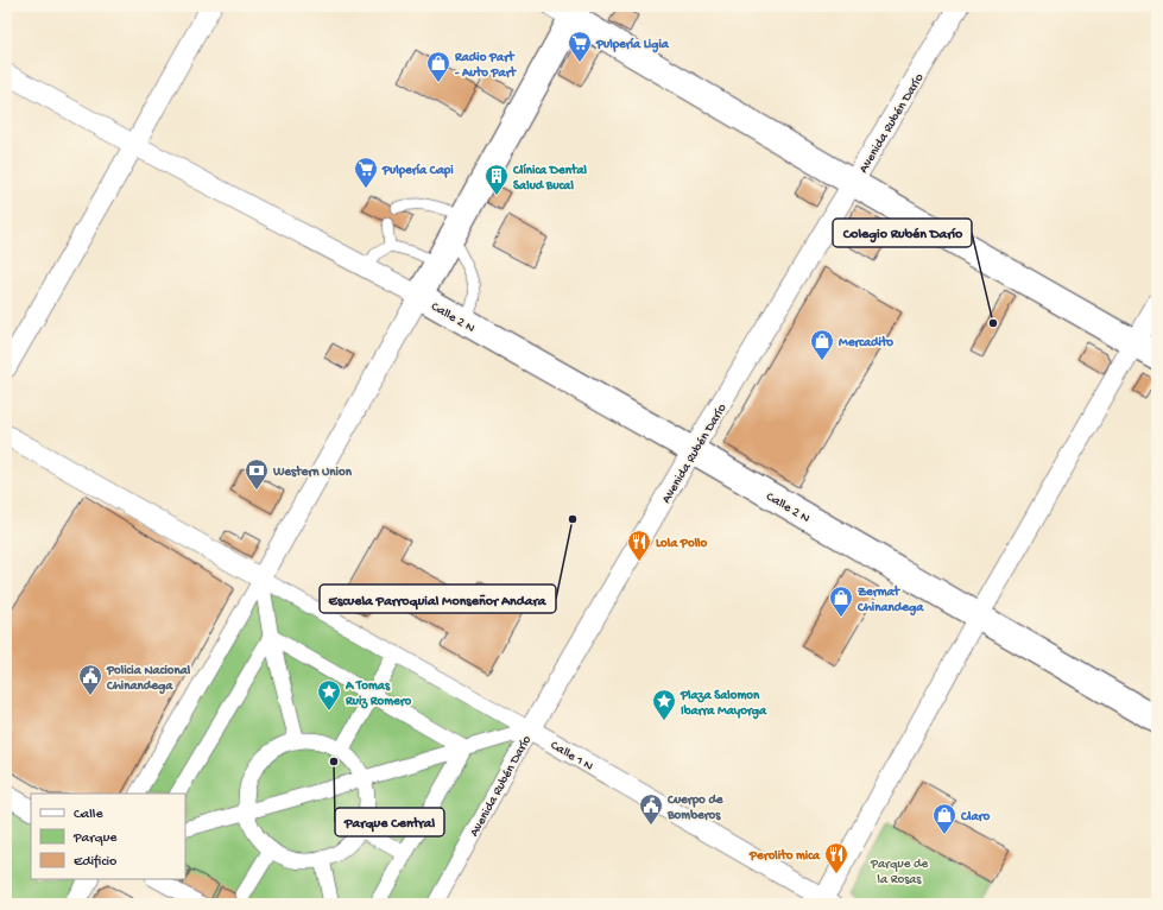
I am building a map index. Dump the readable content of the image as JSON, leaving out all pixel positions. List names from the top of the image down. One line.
{"streets":{"street":["Avenida Rubén Darío","Calle 2 N","Calle 1 N"]},"crossings":[["Avenida Rubén Darío","Calle 2 N"],["Avenida Rubén Darío","Calle 1 N"]],"parks":["Parque de la Rosas"],"places":{"supermarket":["Pulpería Ligia","Pulpería Capi"],"shop":["Radio Part - Auto Part","Mercadito","Zermat Chinandega","Claro"],"building":["Clínica Dental Salud Bucal"],"other":["Colegio Rubén Darío","Escuela Parroquial Monseñor Andara","Parque Central"],"bank":["Western Union"],"restaurant":["Lola Pollo","Perolito mica"],"public building":["Policia Nacional Chinandega","Cuerpo de Bomberos"],"place":["A Tomas Ruiz Romero","Plaza Salomon Ibarra Mayorga"]},"legend":["Calle","Parque","Edificio"]}
